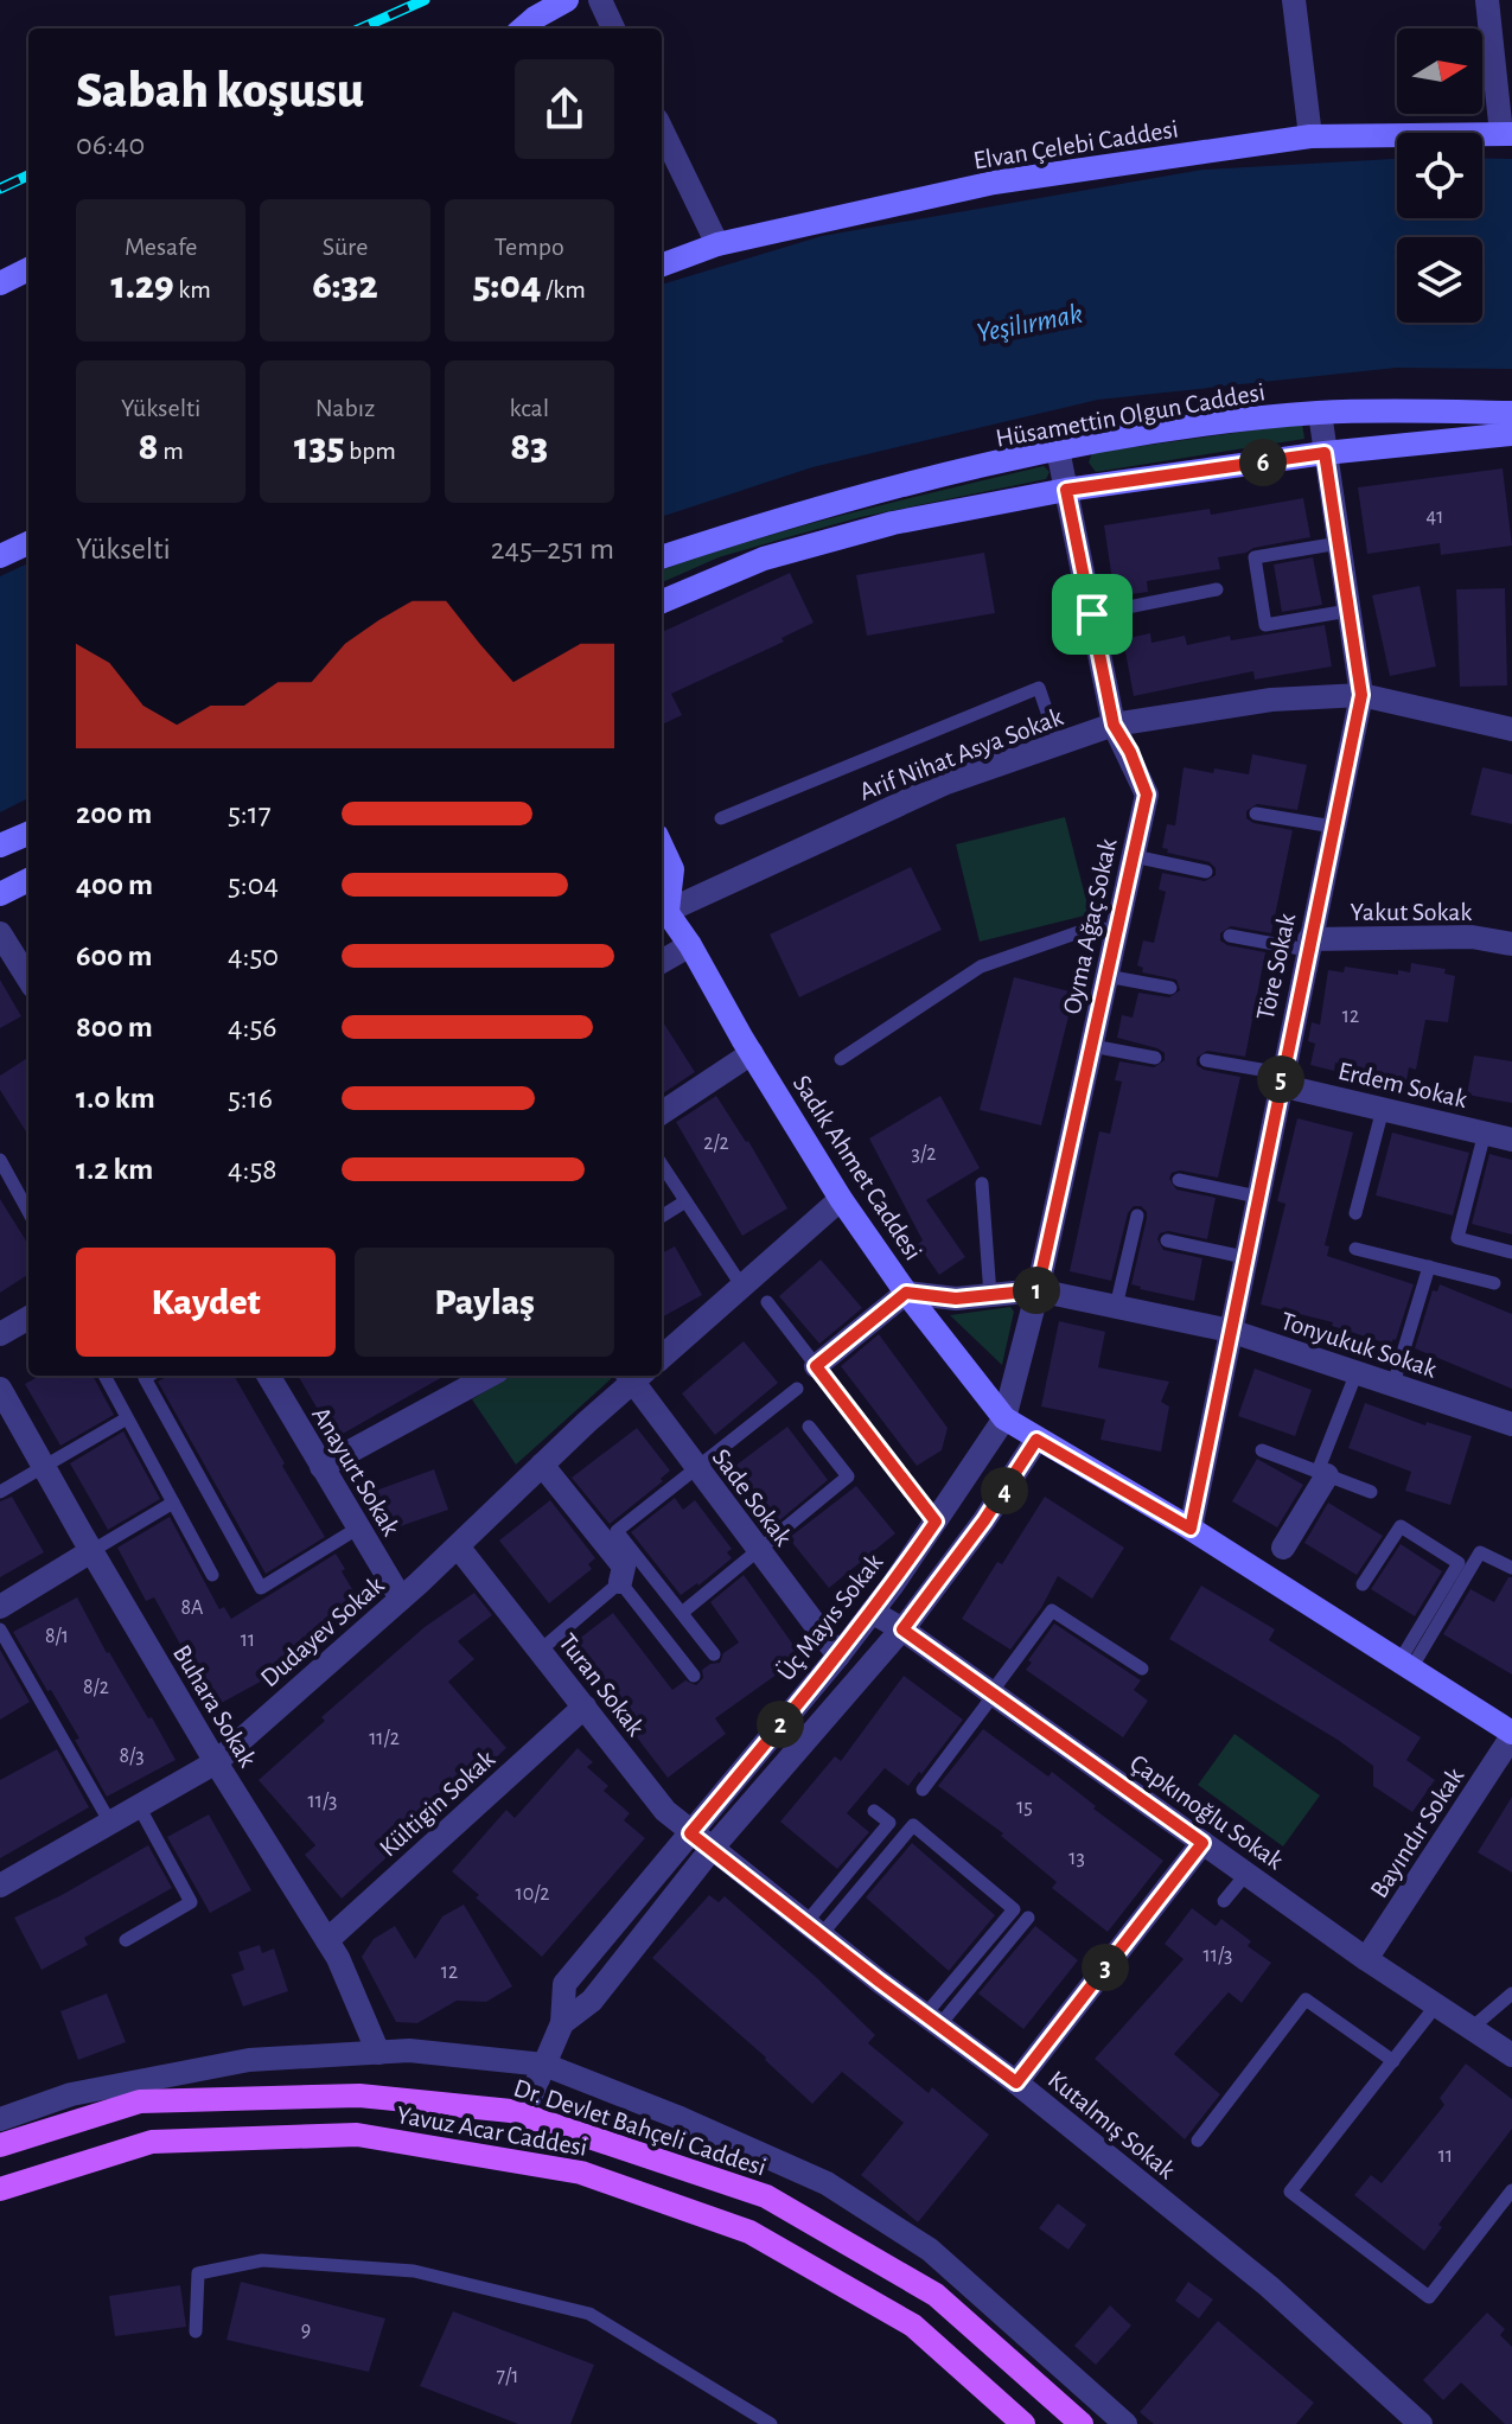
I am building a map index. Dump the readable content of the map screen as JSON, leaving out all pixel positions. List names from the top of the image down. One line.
{"streets":{"main road":["Dr. Devlet Bahçeli Caddesi","Yavuz Acar Caddesi"],"street":["Elvan Çelebi Caddesi","Hüsamettin Olgun Caddesi","Arif Nihat Asya Sokak","Yakut Sokak","Oyma Ağaç Sokak","Töre Sokak","Erdem Sokak","Sadık Ahmet Caddesi","Tonyukuk Sokak","Anayurt Sokak","Sade Sokak","Üç Mayıs Sokak","Dudayev Sokak","Turan Sokak","Buhara Sokak","Kültigin Sokak","Çapkınoğlu Sokak","Bayındır Sokak","Kutalmış Sokak"]},"crossings":[["Hüsamettin Olgun Caddesi","Oyma Ağaç Sokak"],["Hüsamettin Olgun Caddesi","Töre Sokak"],["Arif Nihat Asya Sokak","Oyma Ağaç Sokak"],["Arif Nihat Asya Sokak","Töre Sokak"],["Arif Nihat Asya Sokak","Sadık Ahmet Caddesi"],["Yakut Sokak","Töre Sokak"],["Oyma Ağaç Sokak","Sadık Ahmet Caddesi"],["Oyma Ağaç Sokak","Tonyukuk Sokak"],["Oyma Ağaç Sokak","Üç Mayıs Sokak"],["Töre Sokak","Erdem Sokak"],["Töre Sokak","Sadık Ahmet Caddesi"],["Töre Sokak","Tonyukuk Sokak"],["Sadık Ahmet Caddesi","Tonyukuk Sokak"],["Sadık Ahmet Caddesi","Üç Mayıs Sokak"],["Sadık Ahmet Caddesi","Bayındır Sokak"],["Anayurt Sokak","Dudayev Sokak"],["Sade Sokak","Üç Mayıs Sokak"],["Üç Mayıs Sokak","Turan Sokak"],["Üç Mayıs Sokak","Çapkınoğlu Sokak"],["Üç Mayıs Sokak","Kutalmış Sokak"],["Üç Mayıs Sokak","Dr. Devlet Bahçeli Caddesi"],["Dudayev Sokak","Turan Sokak"],["Dudayev Sokak","Buhara Sokak"],["Turan Sokak","Kültigin Sokak"],["Turan Sokak","Kutalmış Sokak"],["Buhara Sokak","Kültigin Sokak"],["Çapkınoğlu Sokak","Bayındır Sokak"]],"water":["Yeşilırmak"],"house_numbers":["41","12","2/2","3/2","8A","8/1","11","8/2","11/2","8/3","11/3","15","13","10/2","11/3","12","11","9","7/1"],"north":"right","page":{"heading":["Sabah koşusu","06:40"],"stats":[["Mesafe","1.29 km"],["Süre","6:32"],["Tempo","5:04 /km"],["Yükselti","8 m"],["Nabız","135 bpm"],["kcal","83"]],"pins":["6","5","1","4","2","3"],"chart":["Yükselti","245–251 m"],"list":[{"name":"200 m","note":"5:17"},{"name":"400 m","note":"5:04"},{"name":"600 m","note":"4:50"},{"name":"800 m","note":"4:56"},{"name":"1.0 km","note":"5:16"},{"name":"1.2 km","note":"4:58"}],"buttons":["Kaydet","Paylaş"]}}
